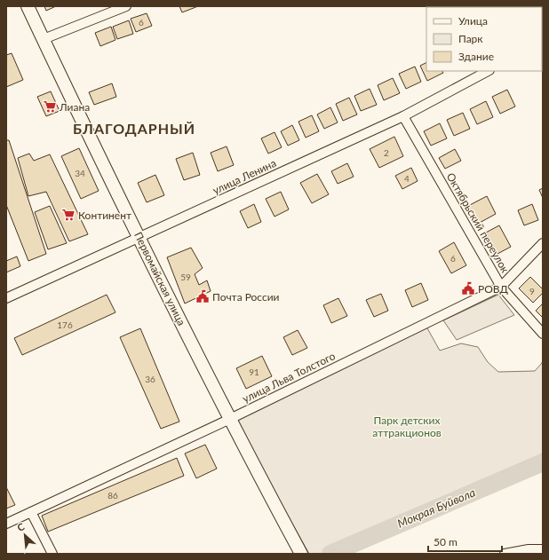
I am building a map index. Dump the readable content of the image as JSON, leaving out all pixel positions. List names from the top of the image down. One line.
{"streets":{"main road":["Первомайская улица"],"street":["улица Ленина","Октябрьский переулок","улица Льва Толстого"]},"crossings":[["улица Ленина","Октябрьский переулок"],["улица Ленина","Первомайская улица"],["Октябрьский переулок","улица Льва Толстого"],["Первомайская улица","улица Льва Толстого"]],"districts":["БЛАГОДАРНЫЙ"],"water":["Мокрая Буйвола"],"parks":["Парк детских аттракционов"],"places":{"supermarket":["Лиана","Континент"],"public building":["РОВД","Почта России"]},"house_numbers":["6","2","34","4","6","59","9","176","91","36","86"],"legend":["Улица","Парк","Здание"],"scale_bar":"50 m","north":"top left"}
